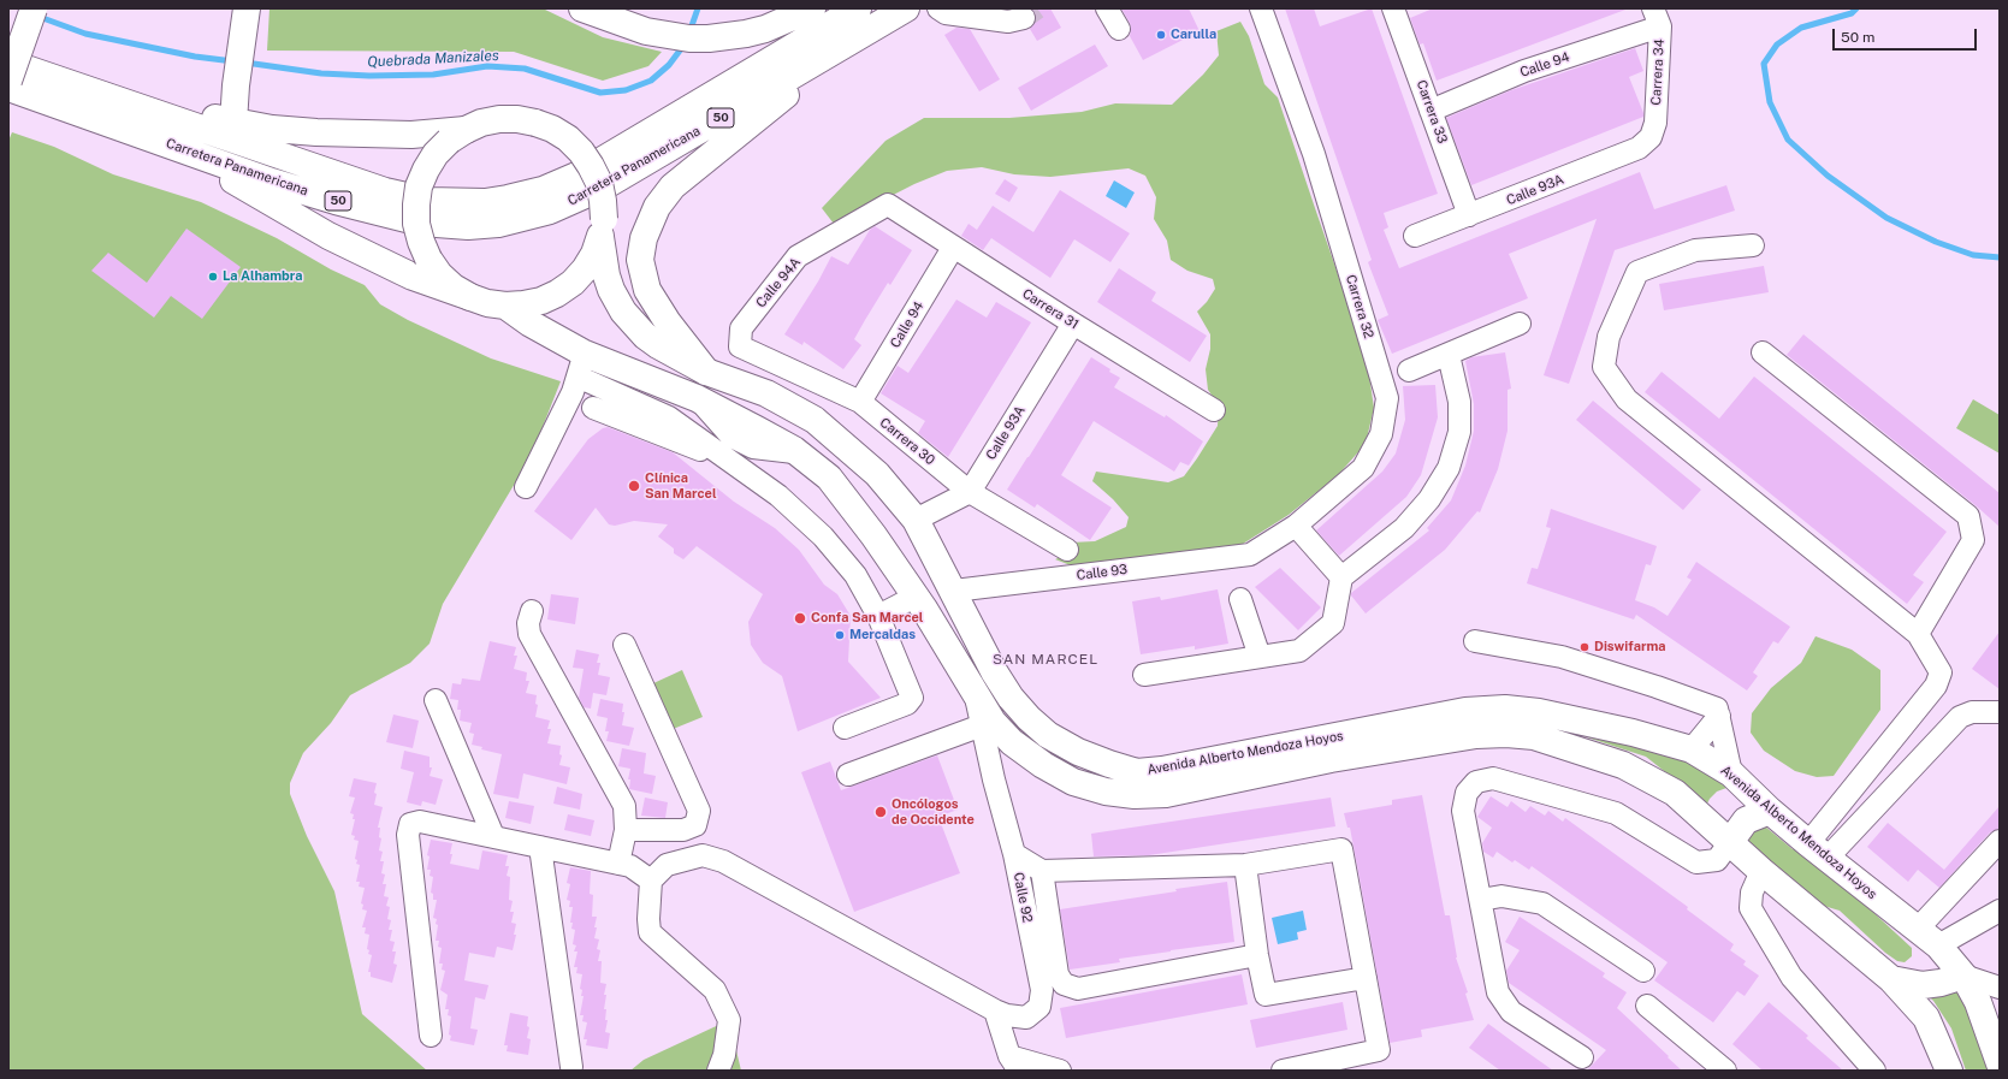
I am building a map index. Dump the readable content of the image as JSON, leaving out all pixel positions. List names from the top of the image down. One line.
{"streets":{"main road":["50","Carretera Panamericana","Avenida Alberto Mendoza Hoyos"],"street":["Calle 94","Carrera 34","Carrera 33","Calle 93A","Calle 94A","Carrera 32","Carrera 31","Carrera 30","Calle 93","Calle 92"]},"crossings":[["Calle 94","Carrera 34"],["Calle 94","Carrera 33"],["Calle 94","Carrera 31"],["Calle 94","Carrera 30"],["Carrera 34","Calle 93A"],["Carrera 33","Calle 93A"],["Calle 93A","Carrera 31"],["Calle 93A","Carrera 30"],["Calle 94A","Carrera 31"],["Calle 94A","Carrera 30"],["Carrera 32","Calle 93"],["Calle 93","Avenida Alberto Mendoza Hoyos"],["Avenida Alberto Mendoza Hoyos","Calle 92"]],"districts":["SAN MARCEL"],"water":["Quebrada Manizales"],"places":["Carulla","La Alhambra","Clínica San Marcel","Confa San Marcel","Mercaldas","Diswifarma","Oncólogos de Occidente"],"scale_bar":"50 m"}
